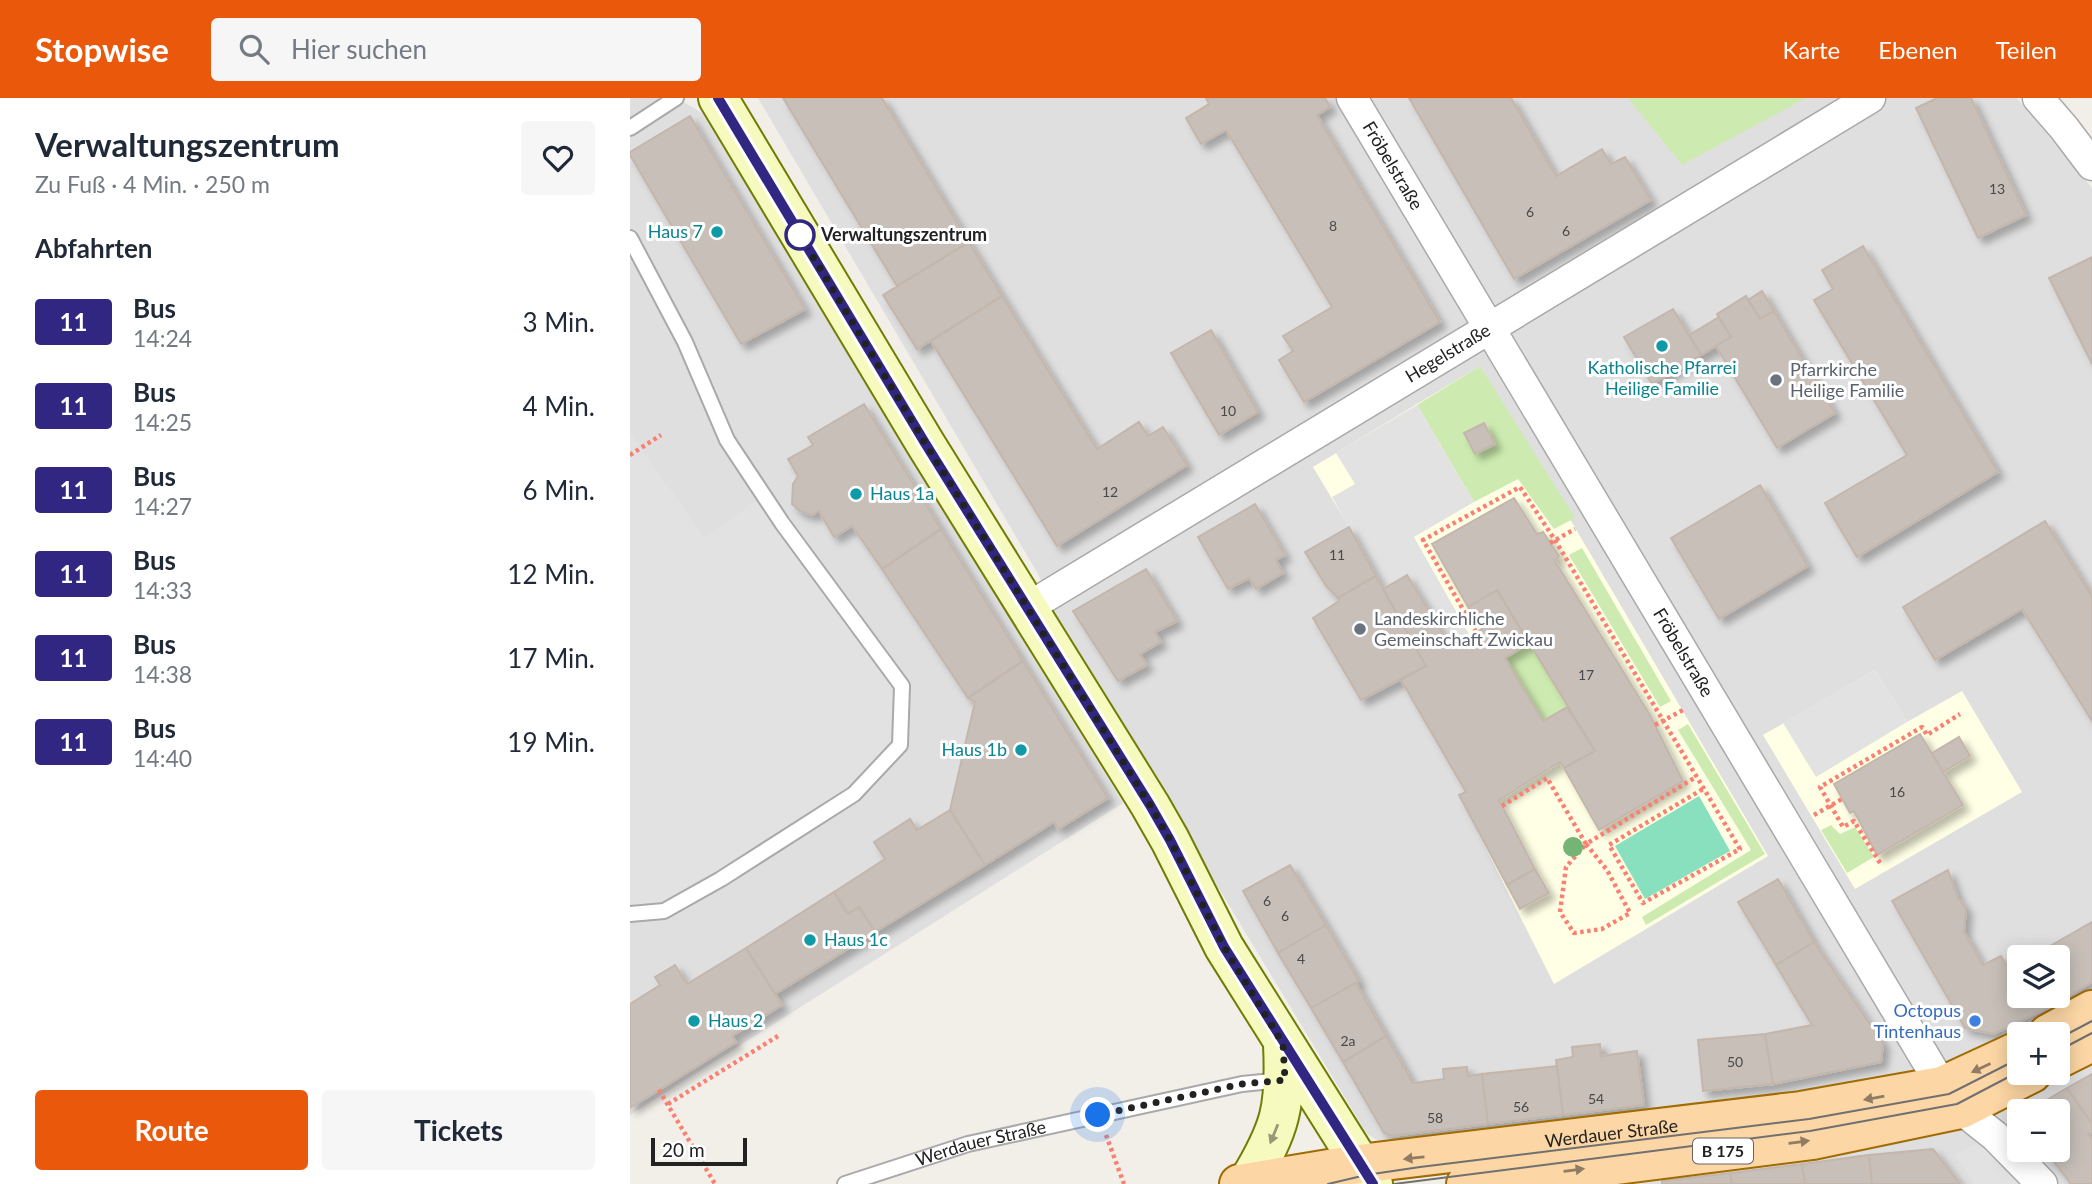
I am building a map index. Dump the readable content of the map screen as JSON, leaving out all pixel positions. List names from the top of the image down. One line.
{"streets":{"main road":["Werdauer Straße","B 175"],"street":["Fröbelstraße","Hegelstraße"]},"crossings":[["Fröbelstraße","Hegelstraße"],["Fröbelstraße","Werdauer Straße"]],"places":["Haus 7","Verwaltungszentrum","Katholische Pfarrei Heilige Familie","Pfarrkirche Heilige Familie","Haus 1a","Landeskirchliche Gemeinschaft Zwickau","Haus 1b","Haus 1c","Haus 2","Octopus Tintenhaus"],"lines":["bus line 11"],"house_numbers":["13","6","8","6","10","12","11","17","16","6","6","4","2a","50","54","56","58"],"scale_bar":"20 m","page":{"header":"Stopwise","search":"Hier suchen","nav":["Karte","Ebenen","Teilen"],"heading":[["Verwaltungszentrum","Zu Fuß · 4 Min. · 250 m"],"Abfahrten"],"list":[{"mark":"11","name":"Bus","note":"14:24","value":"3 Min."},{"mark":"11","name":"Bus","note":"14:25","value":"4 Min."},{"mark":"11","name":"Bus","note":"14:27","value":"6 Min."},{"mark":"11","name":"Bus","note":"14:33","value":"12 Min."},{"mark":"11","name":"Bus","note":"14:38","value":"17 Min."},{"mark":"11","name":"Bus","note":"14:40","value":"19 Min."}],"map_buttons":["+","−"],"buttons":["Route","Tickets"],"scale":"20 m"}}
